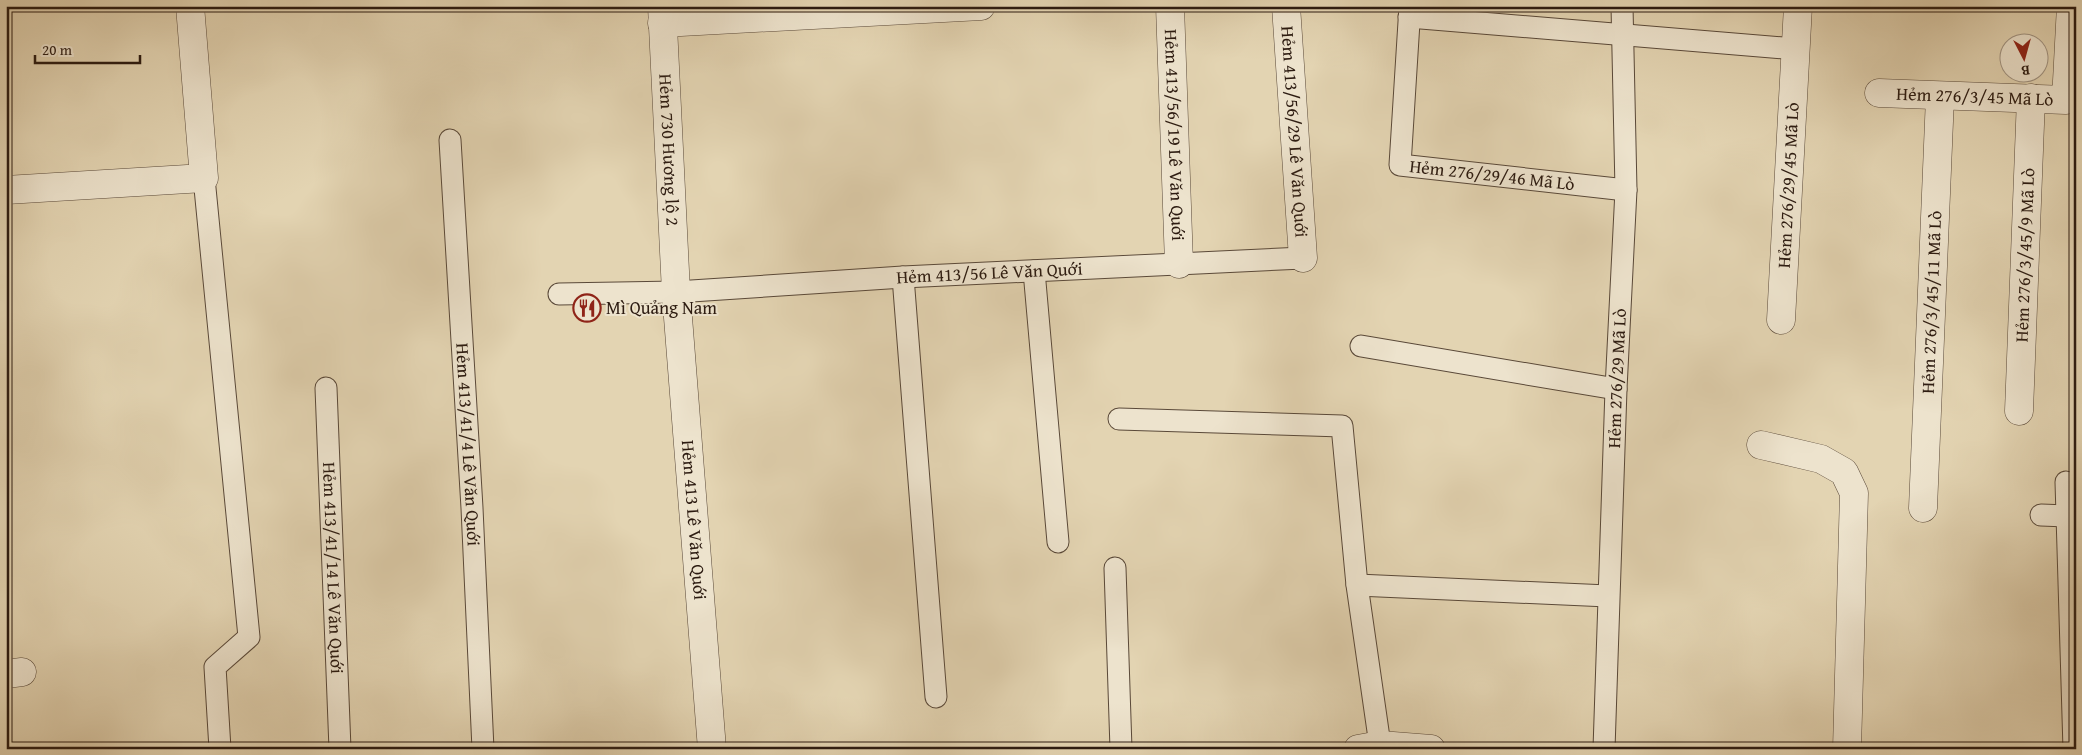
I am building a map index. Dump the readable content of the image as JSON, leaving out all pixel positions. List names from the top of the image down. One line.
{"streets":{"street":["Hẻm 276/3/45 Mã Lò","Hẻm 413/56/29 Lê Văn Quới","Hẻm 413/56/19 Lê Văn Quới","Hẻm 730 Hương lộ 2","Hẻm 276/29/45 Mã Lò","Hẻm 276/3/45/9 Mã Lò","Hẻm 276/3/45/11 Mã Lò","Hẻm 413 Lê Văn Quới"],"lane":["Hẻm 276/29/46 Mã Lò","Hẻm 413/56 Lê Văn Quới","Hẻm 276/29 Mã Lò","Hẻm 413/41/4 Lê Văn Quới","Hẻm 413/41/14 Lê Văn Quới"]},"crossings":[["Hẻm 276/3/45 Mã Lò","Hẻm 276/3/45/9 Mã Lò"],["Hẻm 276/3/45 Mã Lò","Hẻm 276/3/45/11 Mã Lò"],["Hẻm 413/56/29 Lê Văn Quới","Hẻm 413/56 Lê Văn Quới"],["Hẻm 413/56/19 Lê Văn Quới","Hẻm 413/56 Lê Văn Quới"],["Hẻm 730 Hương lộ 2","Hẻm 413/56 Lê Văn Quới"],["Hẻm 730 Hương lộ 2","Hẻm 413 Lê Văn Quới"],["Hẻm 276/29/46 Mã Lò","Hẻm 276/29 Mã Lò"],["Hẻm 413/56 Lê Văn Quới","Hẻm 413 Lê Văn Quới"]],"places":{"restaurant":["Mì Quảng Nam"]},"scale_bar":"20 m","north":"bottom"}
